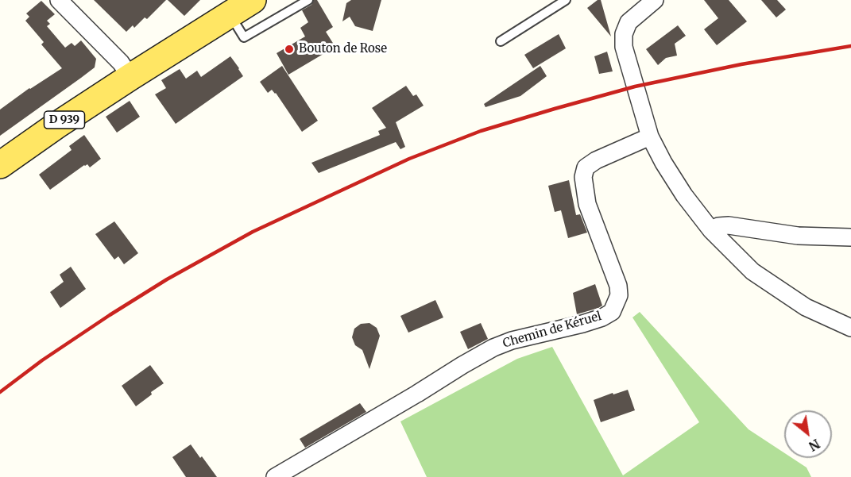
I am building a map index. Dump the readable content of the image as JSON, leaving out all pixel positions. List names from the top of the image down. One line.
{"streets":{"main road":["D 939"],"street":["Chemin de Kéruel"]},"places":["Bouton de Rose"],"north":"bottom right"}
